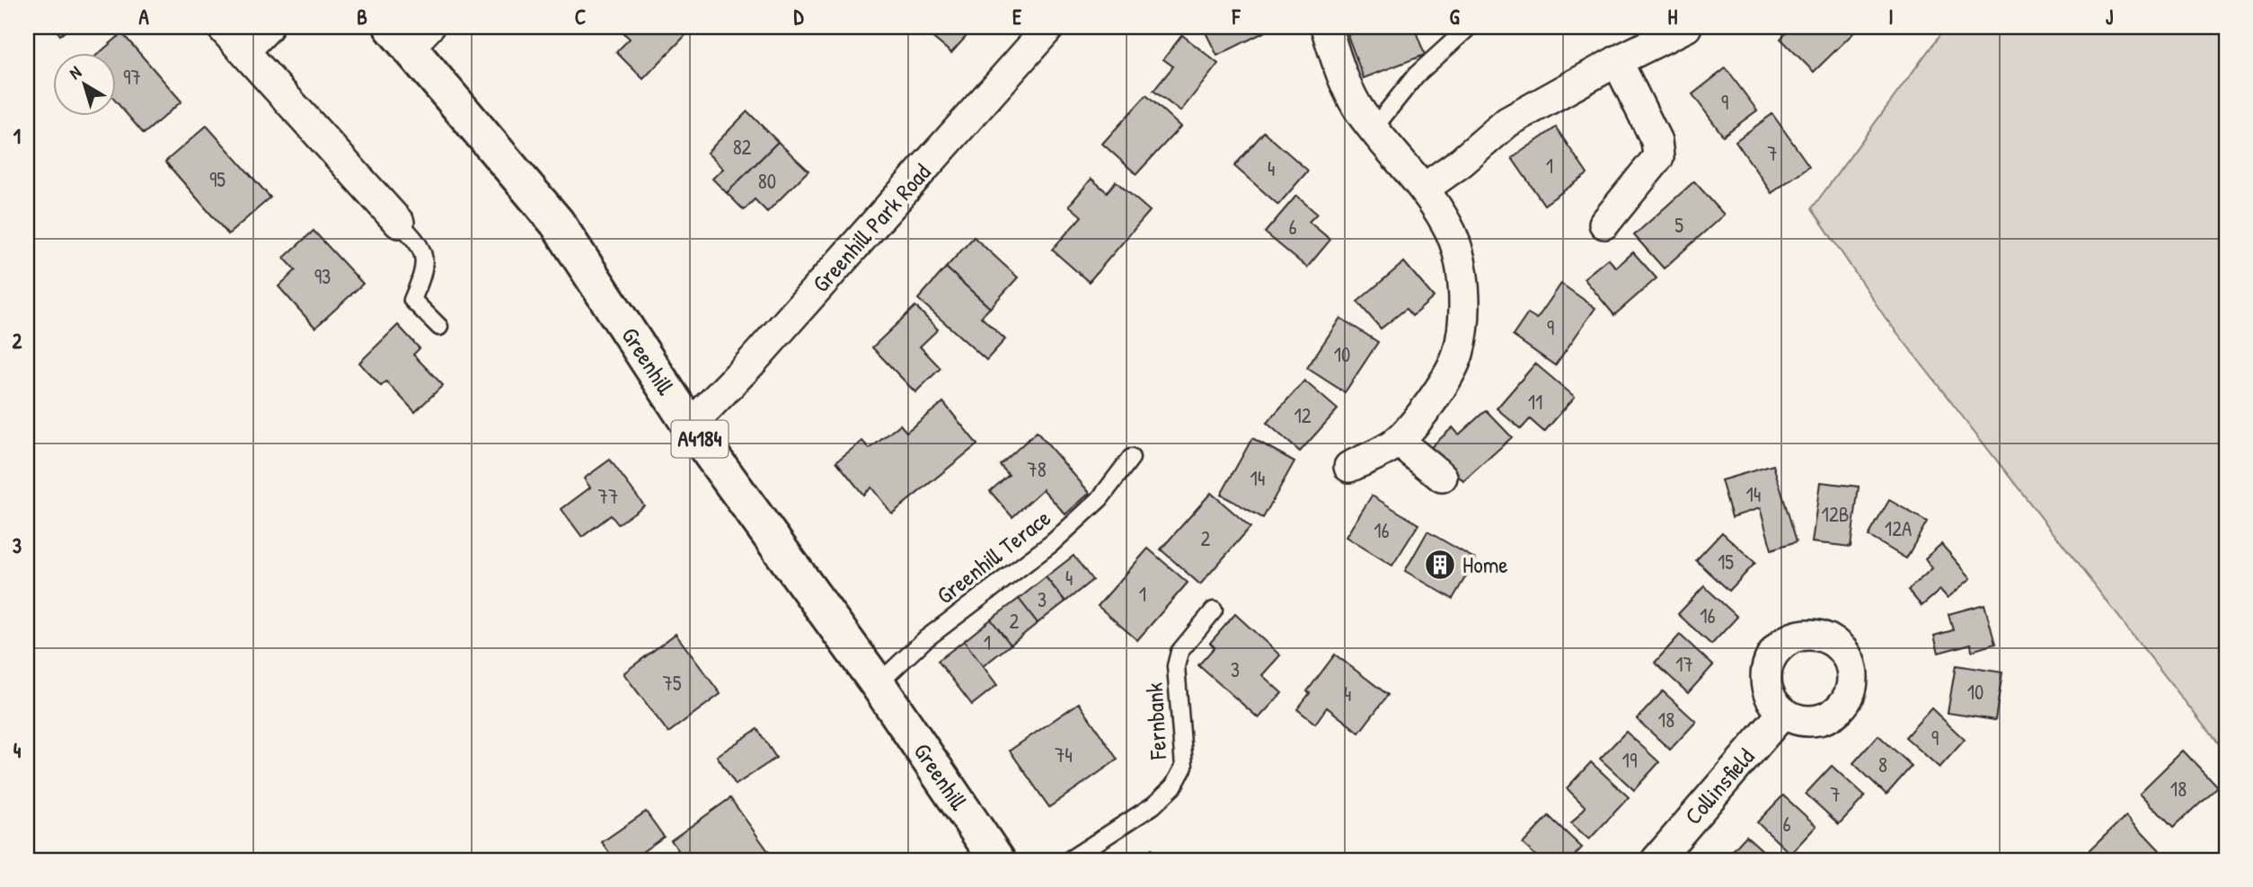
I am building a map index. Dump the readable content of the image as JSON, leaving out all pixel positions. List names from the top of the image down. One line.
{"streets":{"main road":["Greenhill","A4184"],"street":["Greenhill Park Road","Collinsfield"],"lane":["Greenhill Terace","Fernbank"]},"crossings":[["Greenhill Park Road","Greenhill"],["Greenhill","Greenhill Terace"]],"places":{"building":["Home"]},"house_numbers":["97","9","82","7","1","4","95","80","5","6","93","9","10","11","12","78","14","14","77","12B","12A","16","2","15","4","1","3","16","2","1","17","3","75","10","4","18","9","74","19","8","18","7","6"],"north":"top left","grid":{"columns":["A","B","C","D","E","F","G","H","I","J"],"rows":["1","2","3","4"]}}
